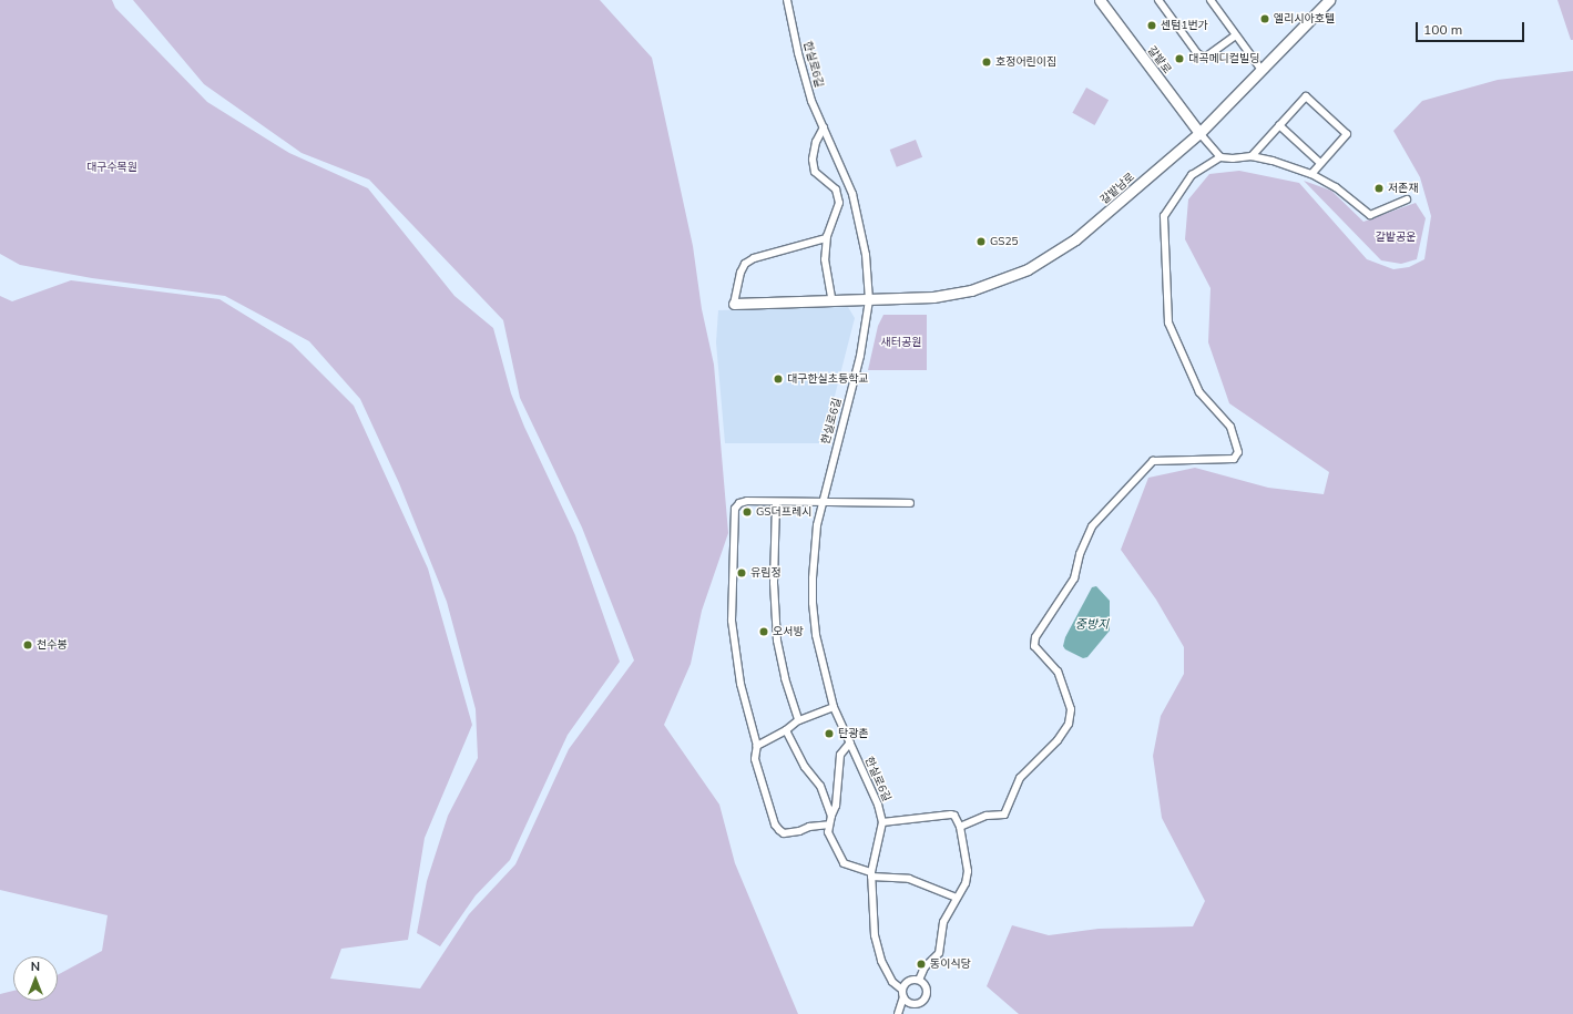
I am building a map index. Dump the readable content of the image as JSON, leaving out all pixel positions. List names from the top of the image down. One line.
{"streets":{"main road":["갈밭로","갈밭남로"],"street":["한실로6길"]},"crossings":[["갈밭로","갈밭남로"],["한실로6길","갈밭남로"]],"water":["중방지"],"parks":["대구수목원","갈밭공운","새터공원"],"places":["엘리시아호텔","센텀1번가","대곡메디컬빌딩","호정어린이집","저존재","GS25","대구한실초등학교","GS더프레시","유림정","오서방","천수봉","탄광촌","동이식당"],"scale_bar":"100 m","north":"top"}
